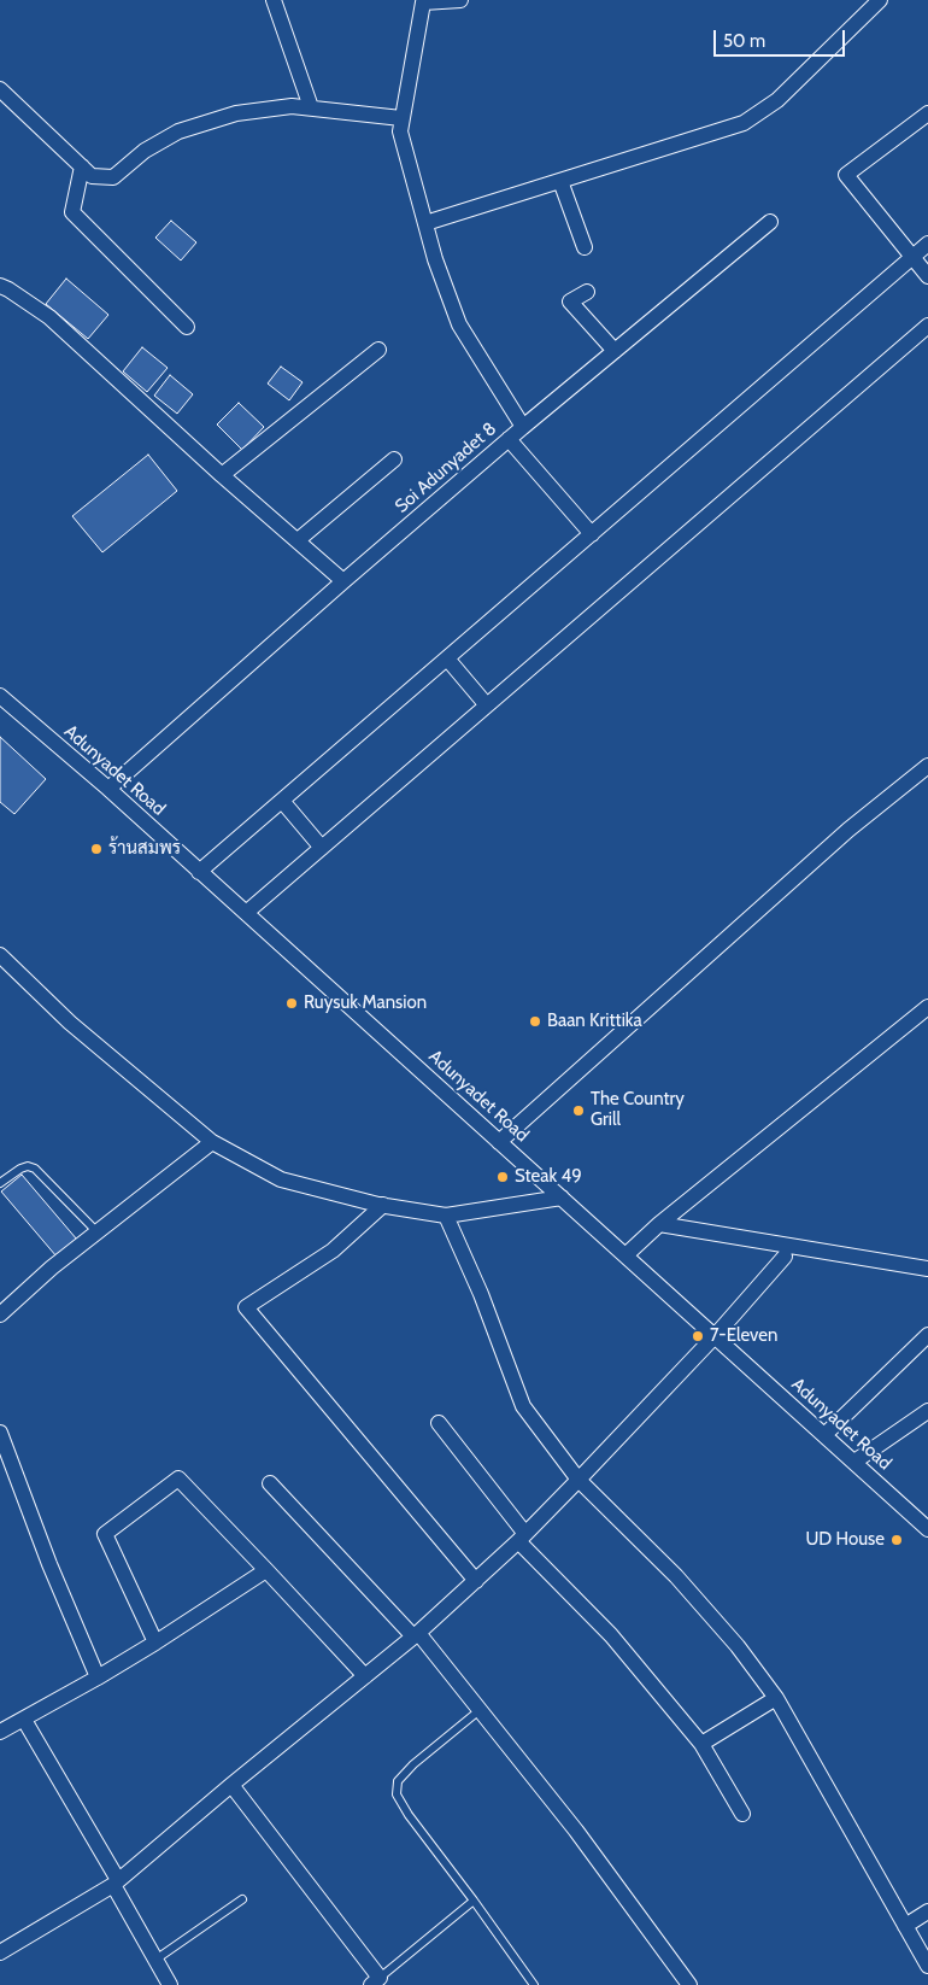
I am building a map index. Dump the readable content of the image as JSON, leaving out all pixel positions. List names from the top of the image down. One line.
{"streets":{"street":["Soi Adunyadet 8","Adunyadet Road"]},"crossings":[["Soi Adunyadet 8","Adunyadet Road"]],"places":["ร้านสมพร","Ruysuk Mansion","Baan Krittika","The Country Grill","Steak 49","7-Eleven","UD House"],"scale_bar":"50 m"}
